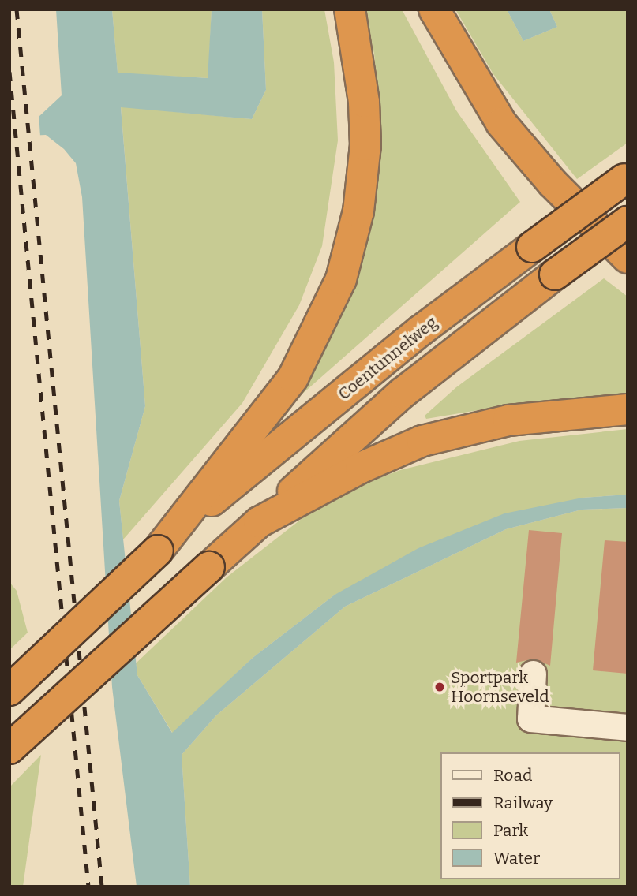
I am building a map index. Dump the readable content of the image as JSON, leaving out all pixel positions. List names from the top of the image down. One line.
{"streets":{"highway":["Coentunnelweg"]},"places":["Sportpark Hoornseveld"],"legend":["Road","Railway","Park","Water"]}
